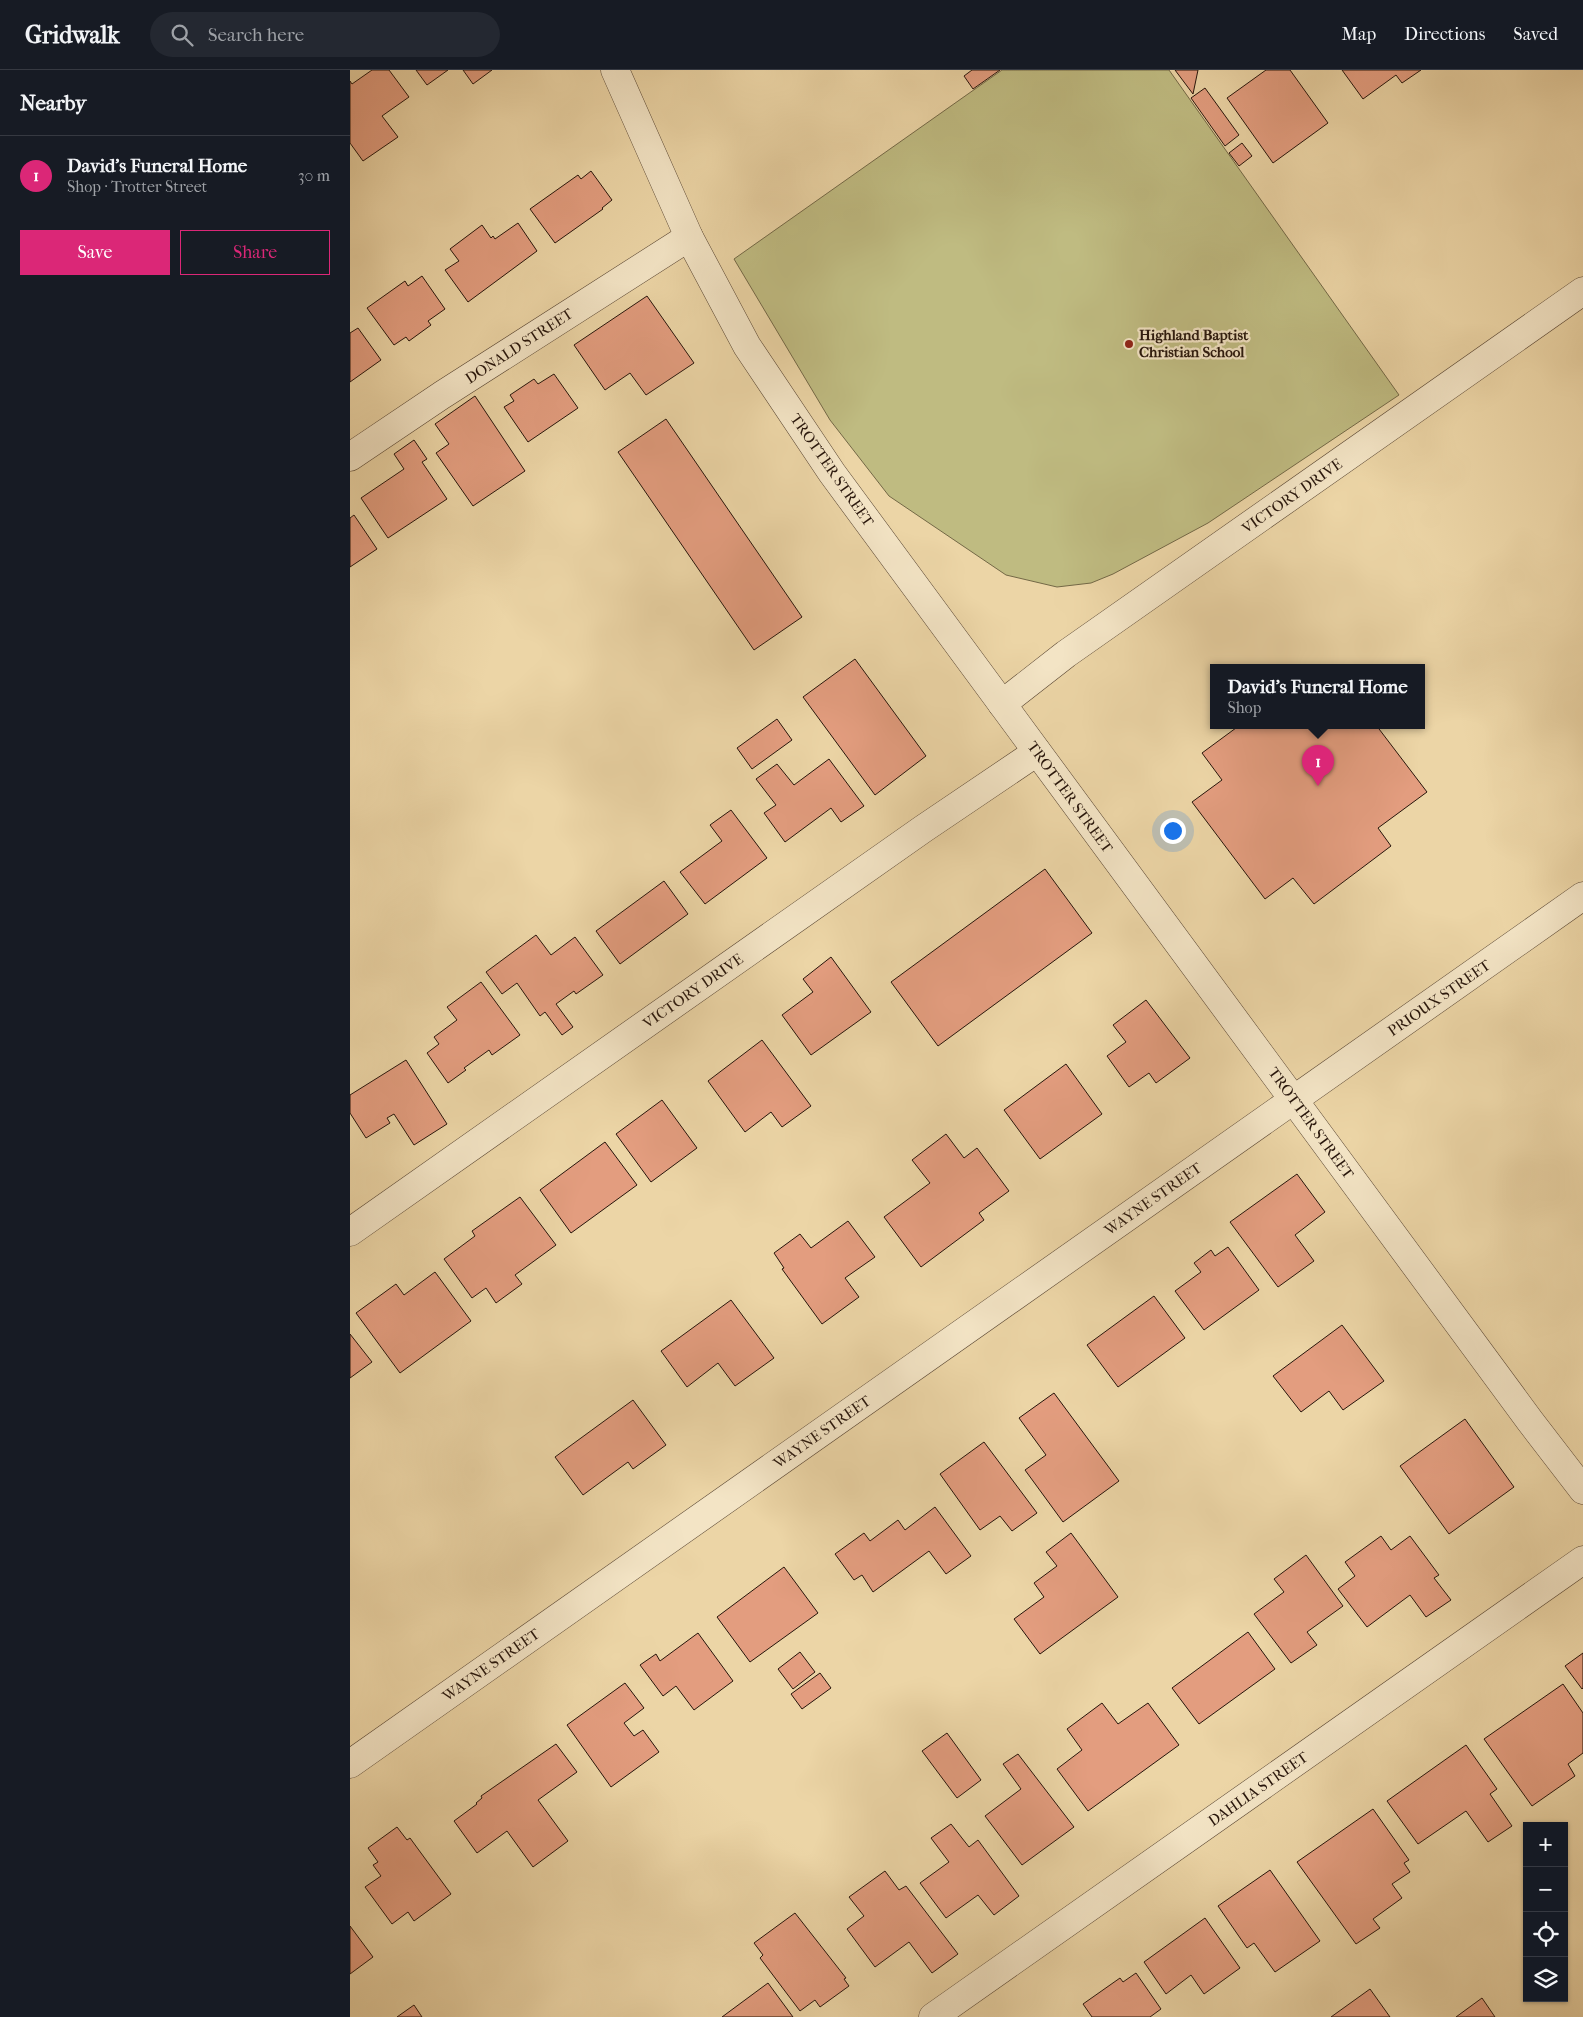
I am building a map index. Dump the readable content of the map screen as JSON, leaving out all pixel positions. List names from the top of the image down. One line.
{"streets":{"street":["DONALD STREET","TROTTER STREET","VICTORY DRIVE","PRIOUX STREET","WAYNE STREET","DAHLIA STREET"]},"crossings":[["DONALD STREET","TROTTER STREET"],["TROTTER STREET","VICTORY DRIVE"],["TROTTER STREET","PRIOUX STREET"],["TROTTER STREET","WAYNE STREET"],["PRIOUX STREET","WAYNE STREET"]],"places":["Highland Baptist Christian School"],"page":{"header":"Gridwalk","search":"Search here","nav":["Map","Directions","Saved"],"heading":"Nearby","list":[{"mark":"1","name":"David's Funeral Home","note":"Shop · Trotter Street","value":"30 m"}],"buttons":["Save","Share"],"popup":["David's Funeral Home","Shop"],"pins":"1","map_buttons":["+","−"]}}
